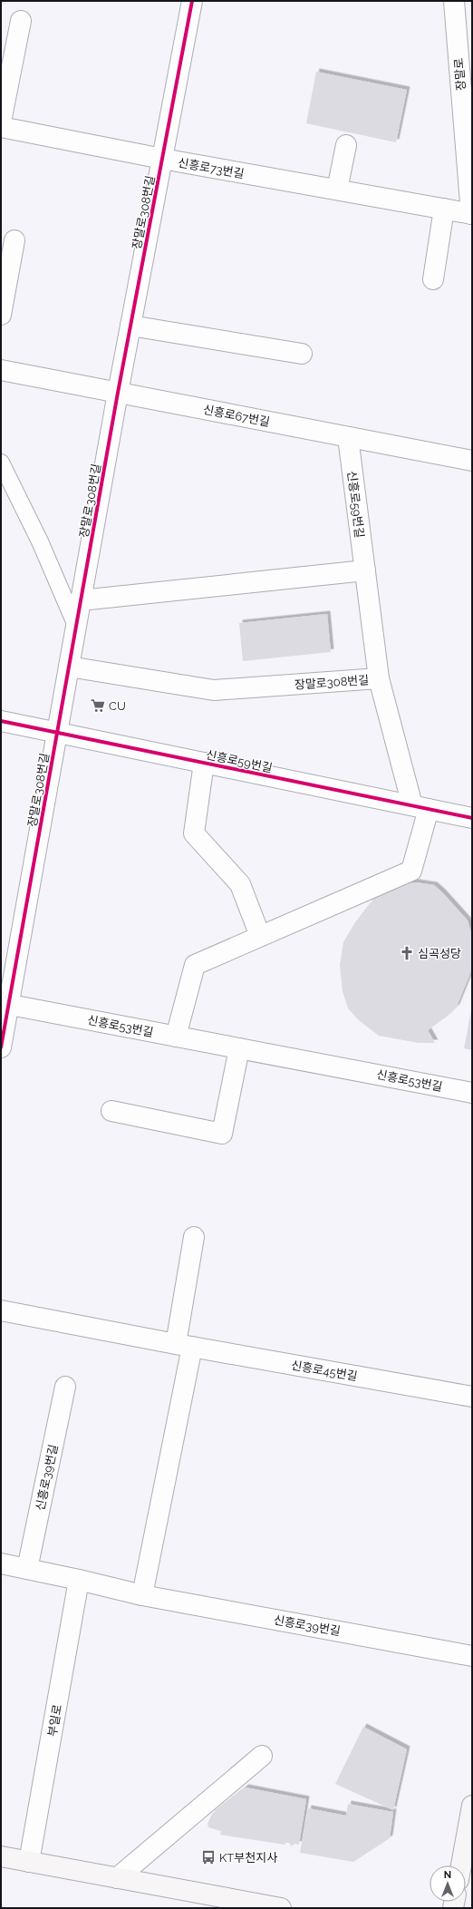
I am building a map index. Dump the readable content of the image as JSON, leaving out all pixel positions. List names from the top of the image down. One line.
{"streets":{"street":["장말로","신흥로73번길","장말로308번길","신흥로67번길","신흥로59번길","신흥로53번길","신흥로45번길","신흥로39번길","부일로"]},"crossings":[["장말로","신흥로73번길"],["신흥로73번길","장말로308번길"],["장말로308번길","신흥로67번길"],["장말로308번길","신흥로59번길"],["장말로308번길","신흥로53번길"],["신흥로67번길","신흥로59번길"],["신흥로39번길","부일로"]],"places":{"supermarket":["CU"],"church":["심곡성당"],"bus stop":["KT부천지사"]},"north":"top"}
